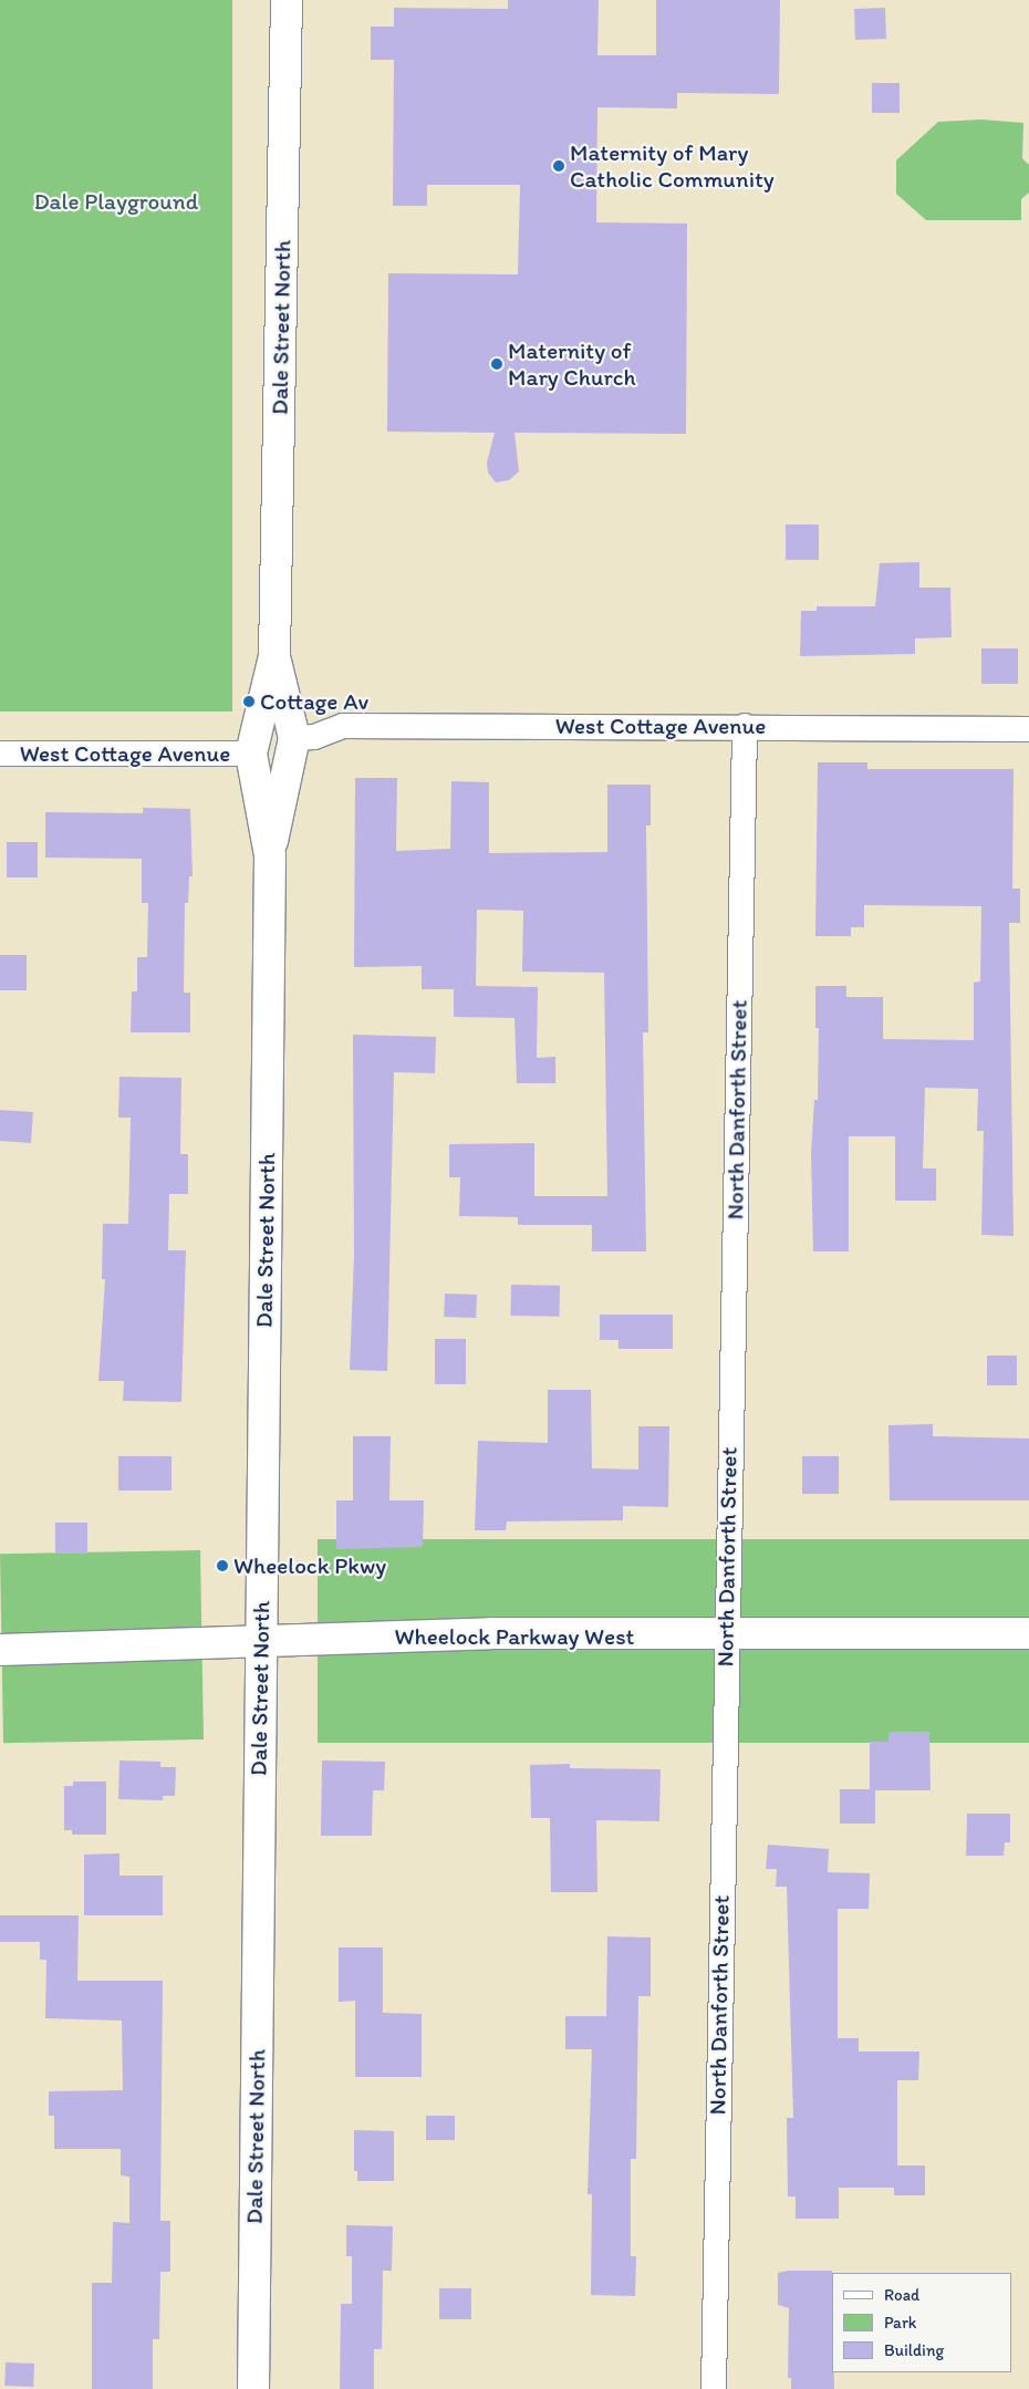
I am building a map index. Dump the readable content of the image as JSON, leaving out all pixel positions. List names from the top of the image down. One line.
{"streets":{"main road":["Dale Street North","Wheelock Parkway West"],"street":["West Cottage Avenue","North Danforth Street"]},"crossings":[["Dale Street North","West Cottage Avenue"],["Dale Street North","Wheelock Parkway West"],["West Cottage Avenue","North Danforth Street"],["North Danforth Street","Wheelock Parkway West"]],"parks":["Dale Playground"],"places":["Maternity of Mary Catholic Community","Maternity of Mary Church","Cottage Av","Wheelock Pkwy"],"legend":["Road","Park","Building"]}
